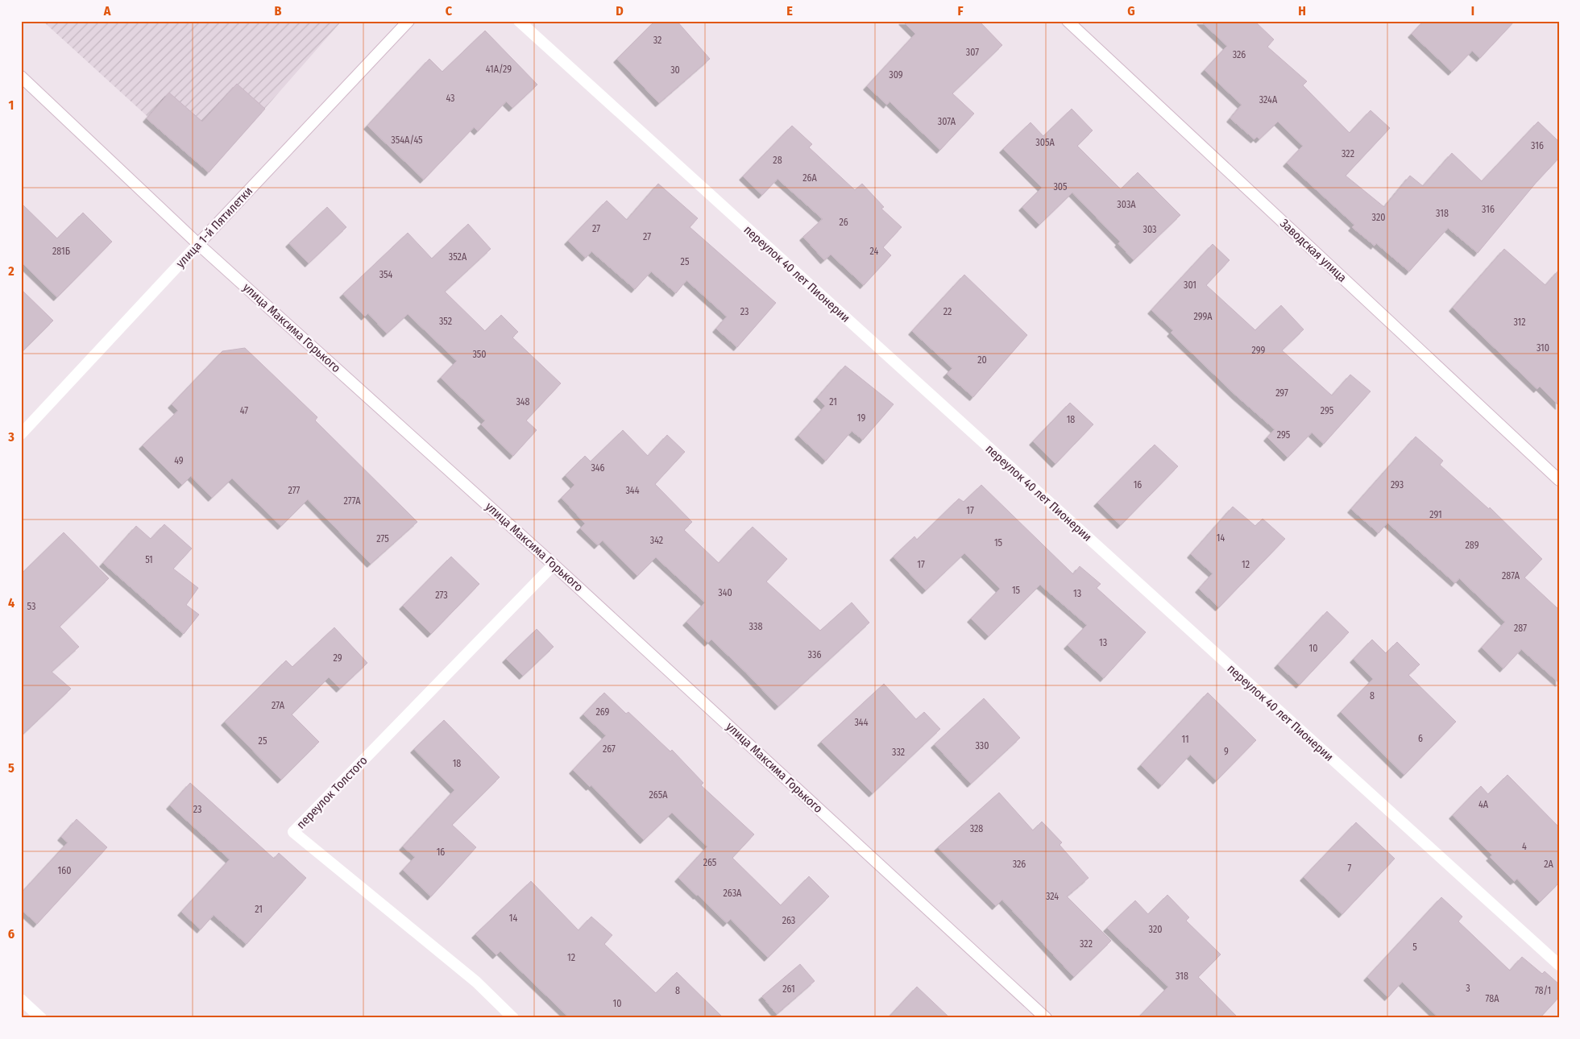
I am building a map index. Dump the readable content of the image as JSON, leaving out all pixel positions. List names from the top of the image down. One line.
{"streets":{"main road":["улица 1-й Пятилетки","Заводская улица","переулок 40 лет Пионерии","улица Максима Горького","переулок Толстого"]},"crossings":[["улица 1-й Пятилетки","улица Максима Горького"],["улица Максима Горького","переулок Толстого"]],"house_numbers":["32","307","326","41А/29","30","309","43","324А","307А","354А/45","305А","316","322","28","26А","305","303А","316","318","320","26","27","303","27","281Б","24","352А","25","354","301","23","22","299А","352","312","310","299","350","20","297","348","21","47","295","19","18","295","49","346","16","293","277","344","277А","17","291","14","275","342","15","289","51","17","12","287А","15","340","13","273","53","338","287","13","10","336","29","8","27А","269","344","6","11","25","330","267","9","332","18","265А","4А","23","328","4","16","265","326","2А","7","160","263А","324","21","14","263","320","322","5","12","318","3","261","8","78/1","78А","10"],"grid":{"columns":["A","B","C","D","E","F","G","H","I"],"rows":["1","2","3","4","5","6"]}}
